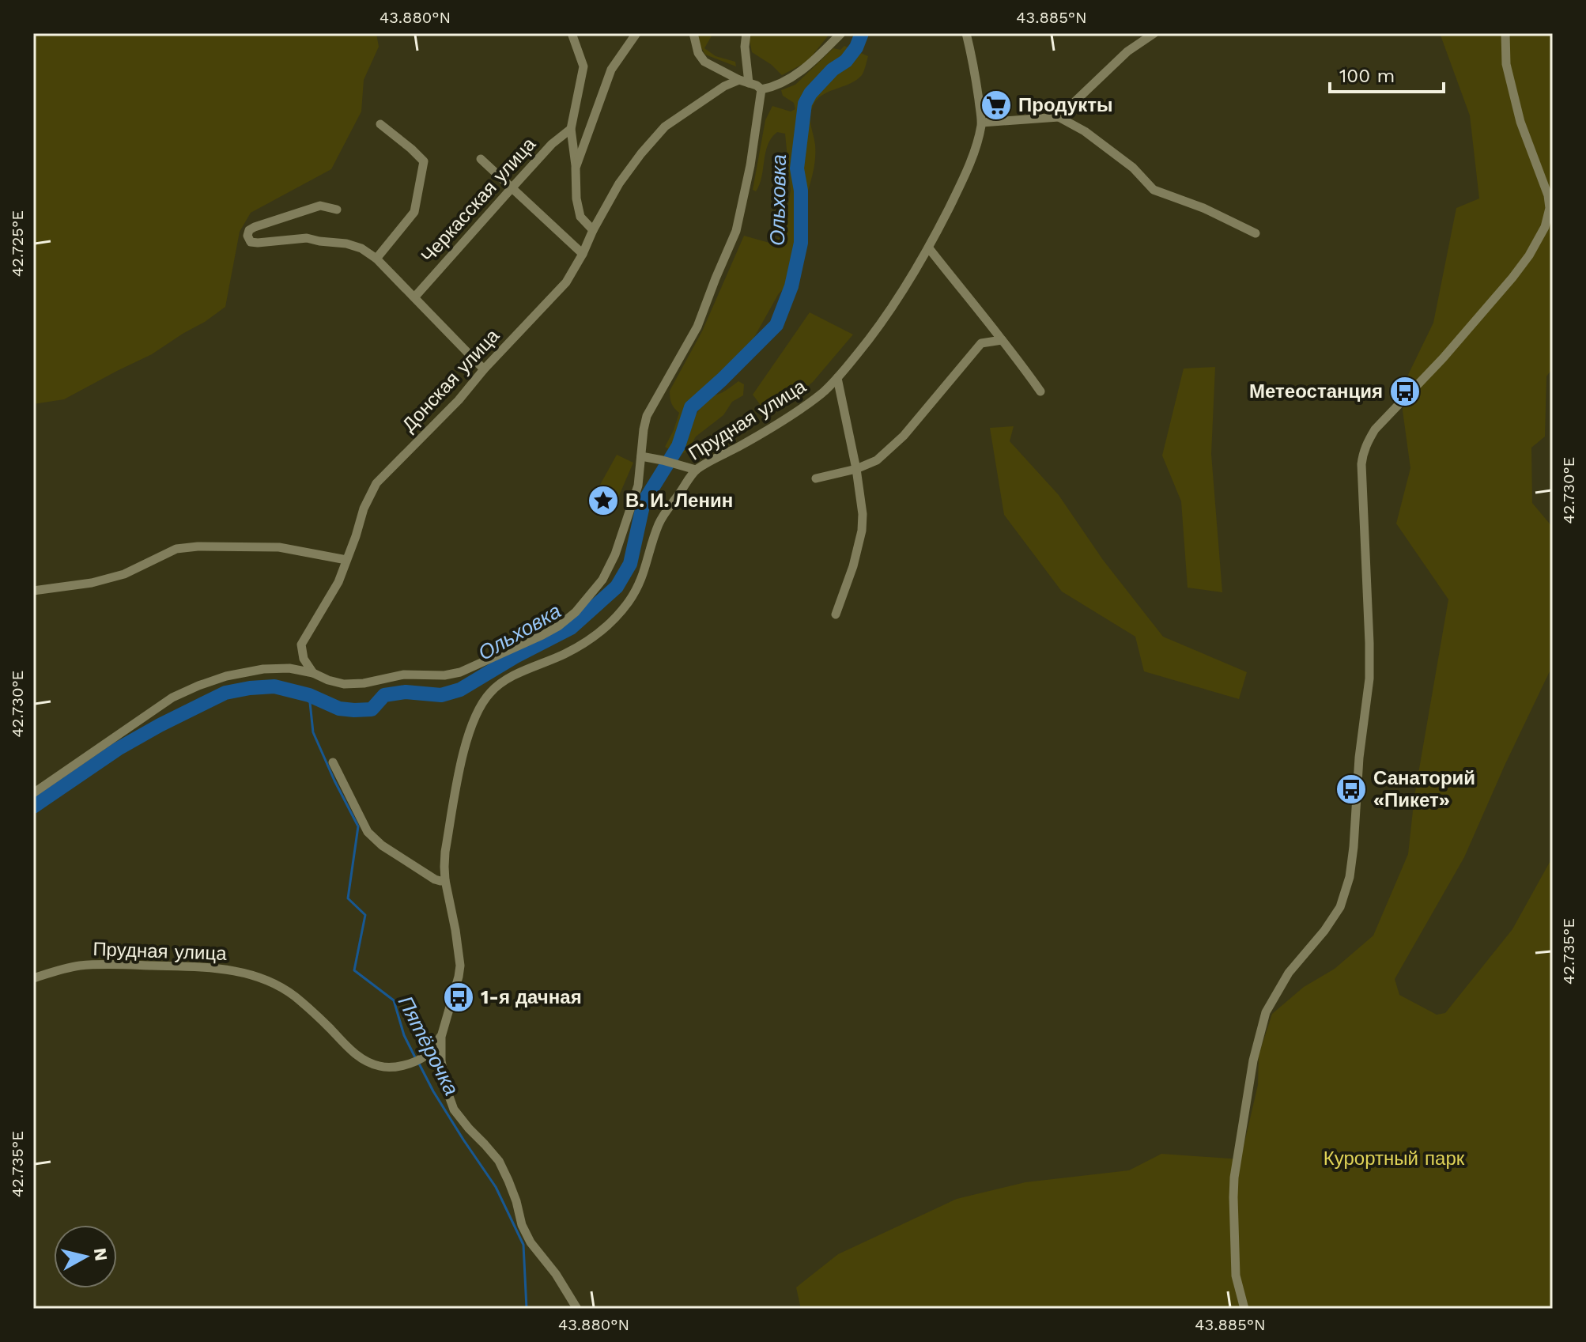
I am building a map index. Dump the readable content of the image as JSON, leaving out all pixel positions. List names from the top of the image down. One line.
{"streets":{"street":["Черкасская улица","Донская улица","Прудная улица"]},"water":["Ольховка","Пятёрочка"],"parks":["Курортный парк"],"places":{"supermarket":["Продукты"],"bus stop":["Метеостанция","Санаторий «Пикет»","1-я дачная"],"place":["В. И. Ленин"]},"scale_bar":"100 m","north":"right","coordinates":["43.880°N","43.885°N","42.725°E","42.730°E","42.735°E"]}
